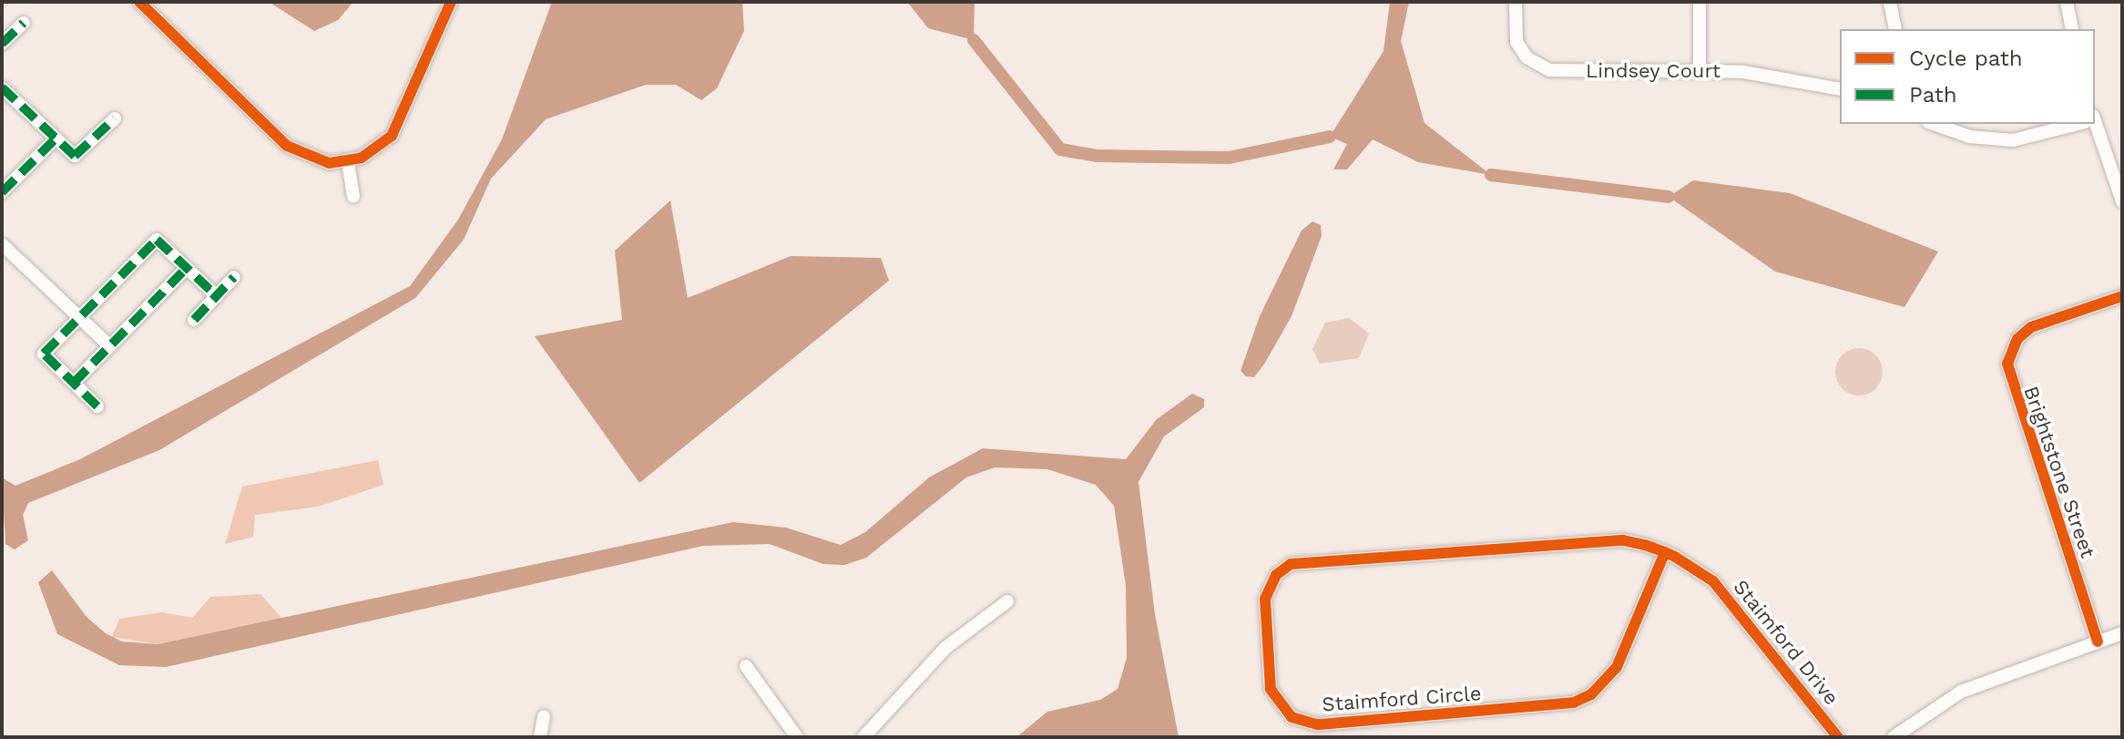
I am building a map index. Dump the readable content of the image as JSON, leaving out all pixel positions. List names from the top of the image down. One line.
{"streets":{"street":["Lindsey Court","Brightstone Street","Staimford Drive","Staimford Circle"]},"crossings":[["Staimford Drive","Staimford Circle"]],"legend":["Cycle path","Path"]}
